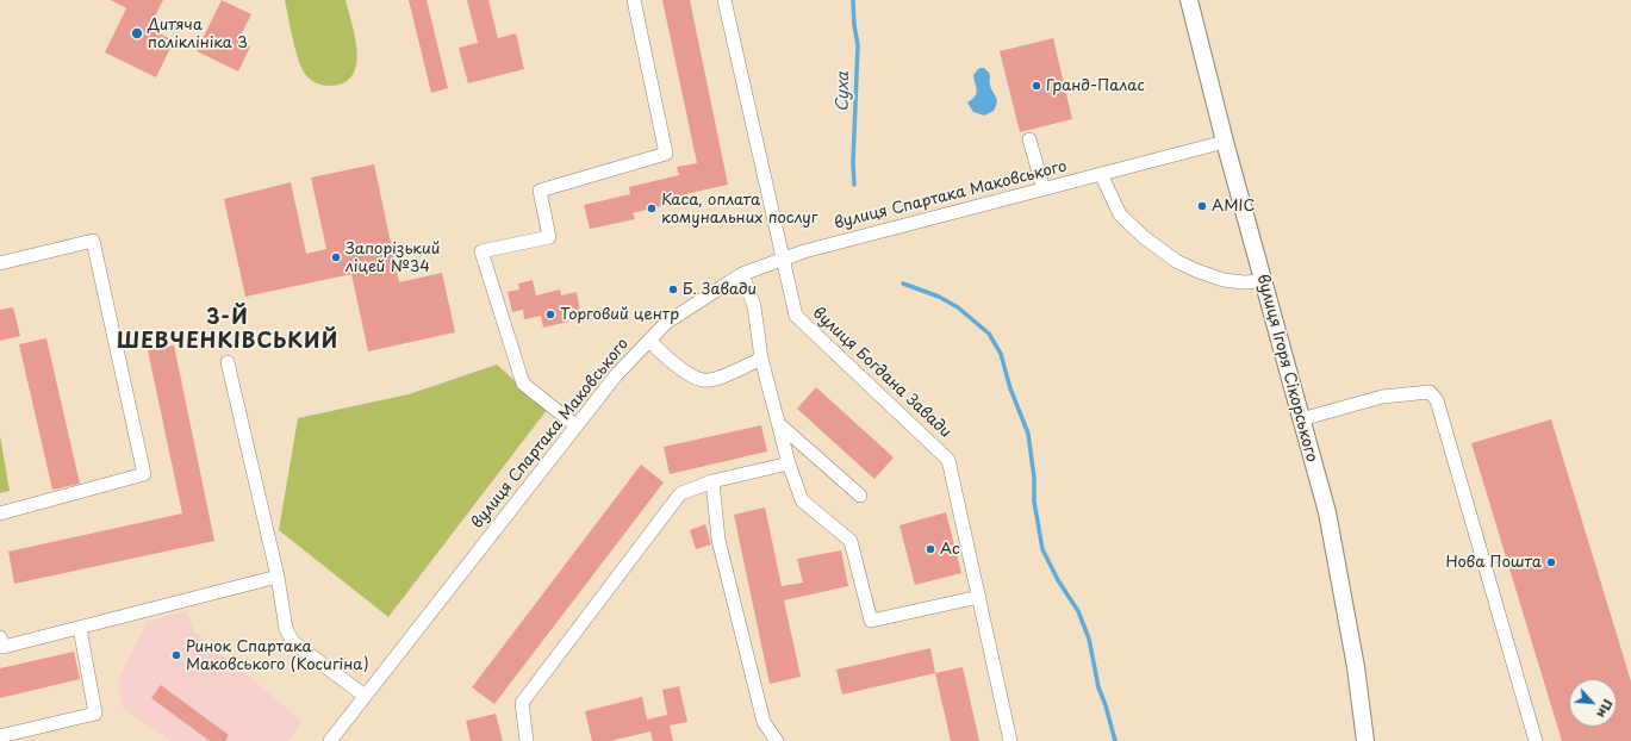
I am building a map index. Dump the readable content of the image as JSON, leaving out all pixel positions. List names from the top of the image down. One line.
{"streets":{"main road":["вулиця Ігоря Сікорського"],"street":["вулиця Спартака Маковського","вулиця Богдана Завади"]},"crossings":[["вулиця Спартака Маковського","вулиця Ігоря Сікорського"],["вулиця Спартака Маковського","вулиця Богдана Завади"]],"districts":["3-Й ШЕВЧЕНКІВСЬКИЙ"],"water":["Суха"],"places":["Дитяча поліклініка 3","Гранд-Палас","AMIC","Каса, оплата комунальних послуг","Запорізький ліцей №34","Б. Завади","Торговий центр","Ас","Нова Пошта","Ринок Спартака Маковського (Косигіна)"],"north":"bottom right"}
